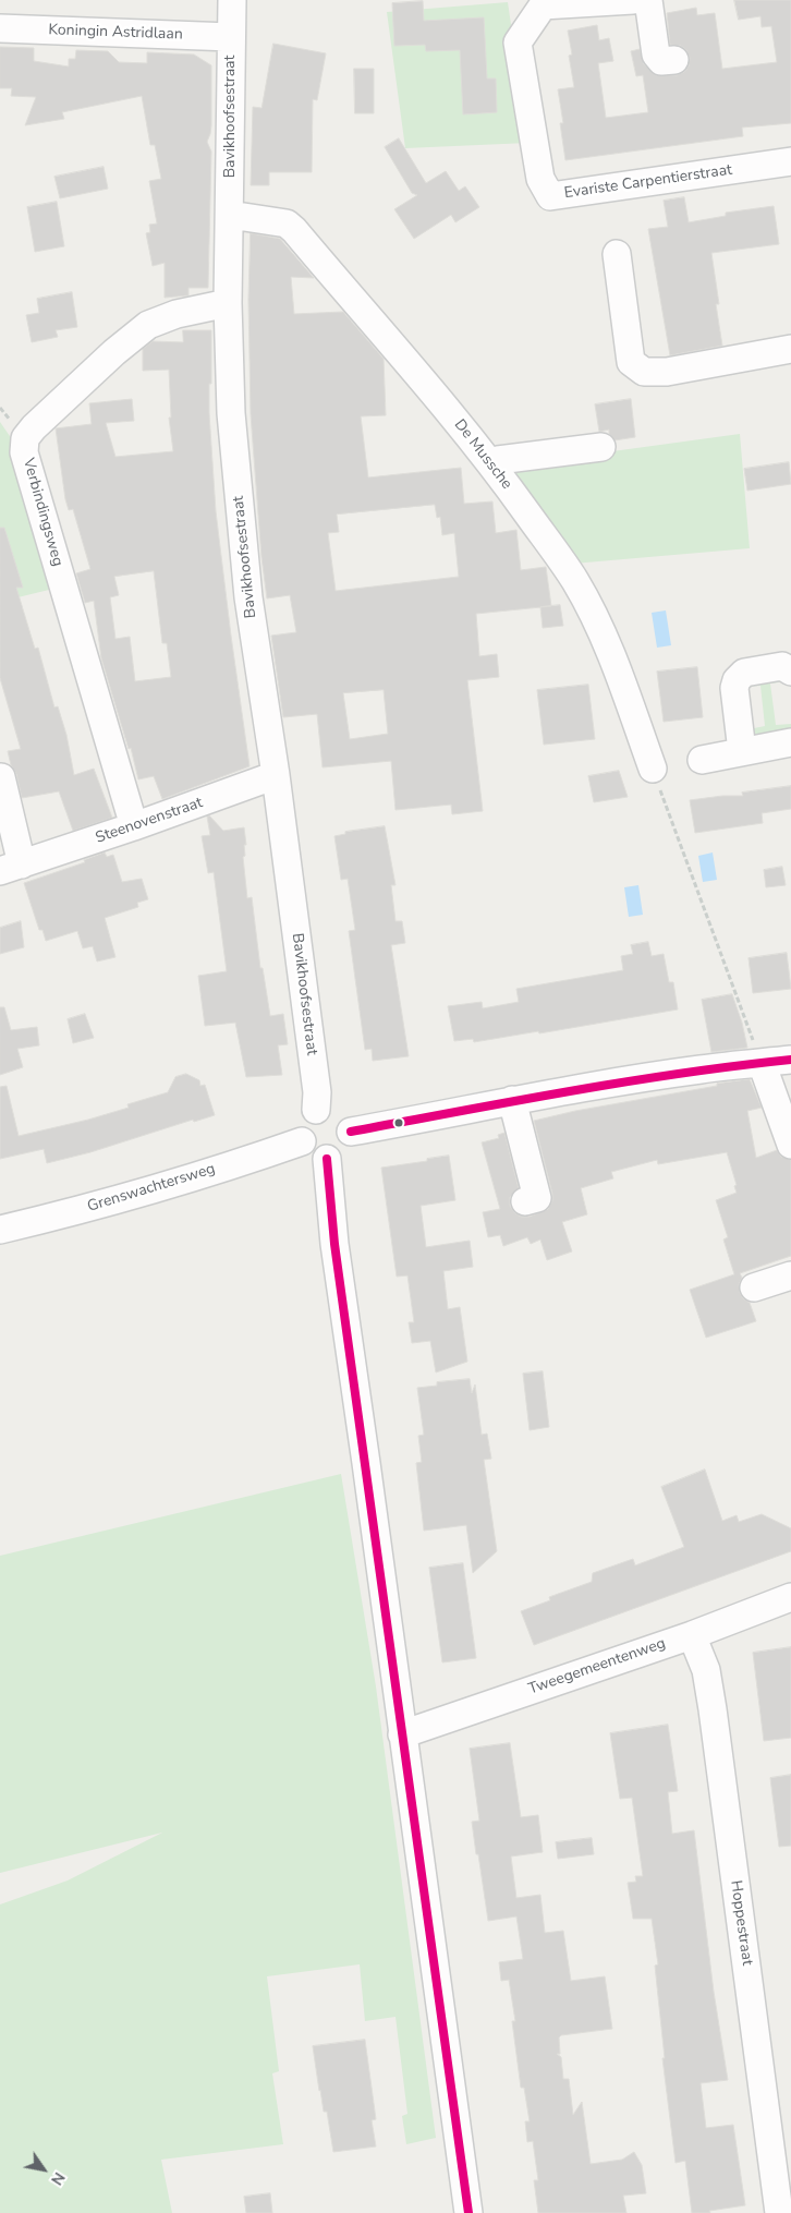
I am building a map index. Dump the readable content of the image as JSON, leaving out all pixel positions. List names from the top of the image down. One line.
{"streets":{"street":["Koningin Astridlaan","Bavikhoofsestraat","Evariste Carpentierstraat","De Mussche","Verbindingsweg","Steenovenstraat","Grenswachtersweg","Tweegemeentenweg","Hoppestraat"]},"crossings":[["Koningin Astridlaan","Bavikhoofsestraat"],["Bavikhoofsestraat","De Mussche"],["Bavikhoofsestraat","Verbindingsweg"],["Bavikhoofsestraat","Steenovenstraat"],["Bavikhoofsestraat","Grenswachtersweg"],["Verbindingsweg","Steenovenstraat"],["Tweegemeentenweg","Hoppestraat"]],"north":"bottom right"}
